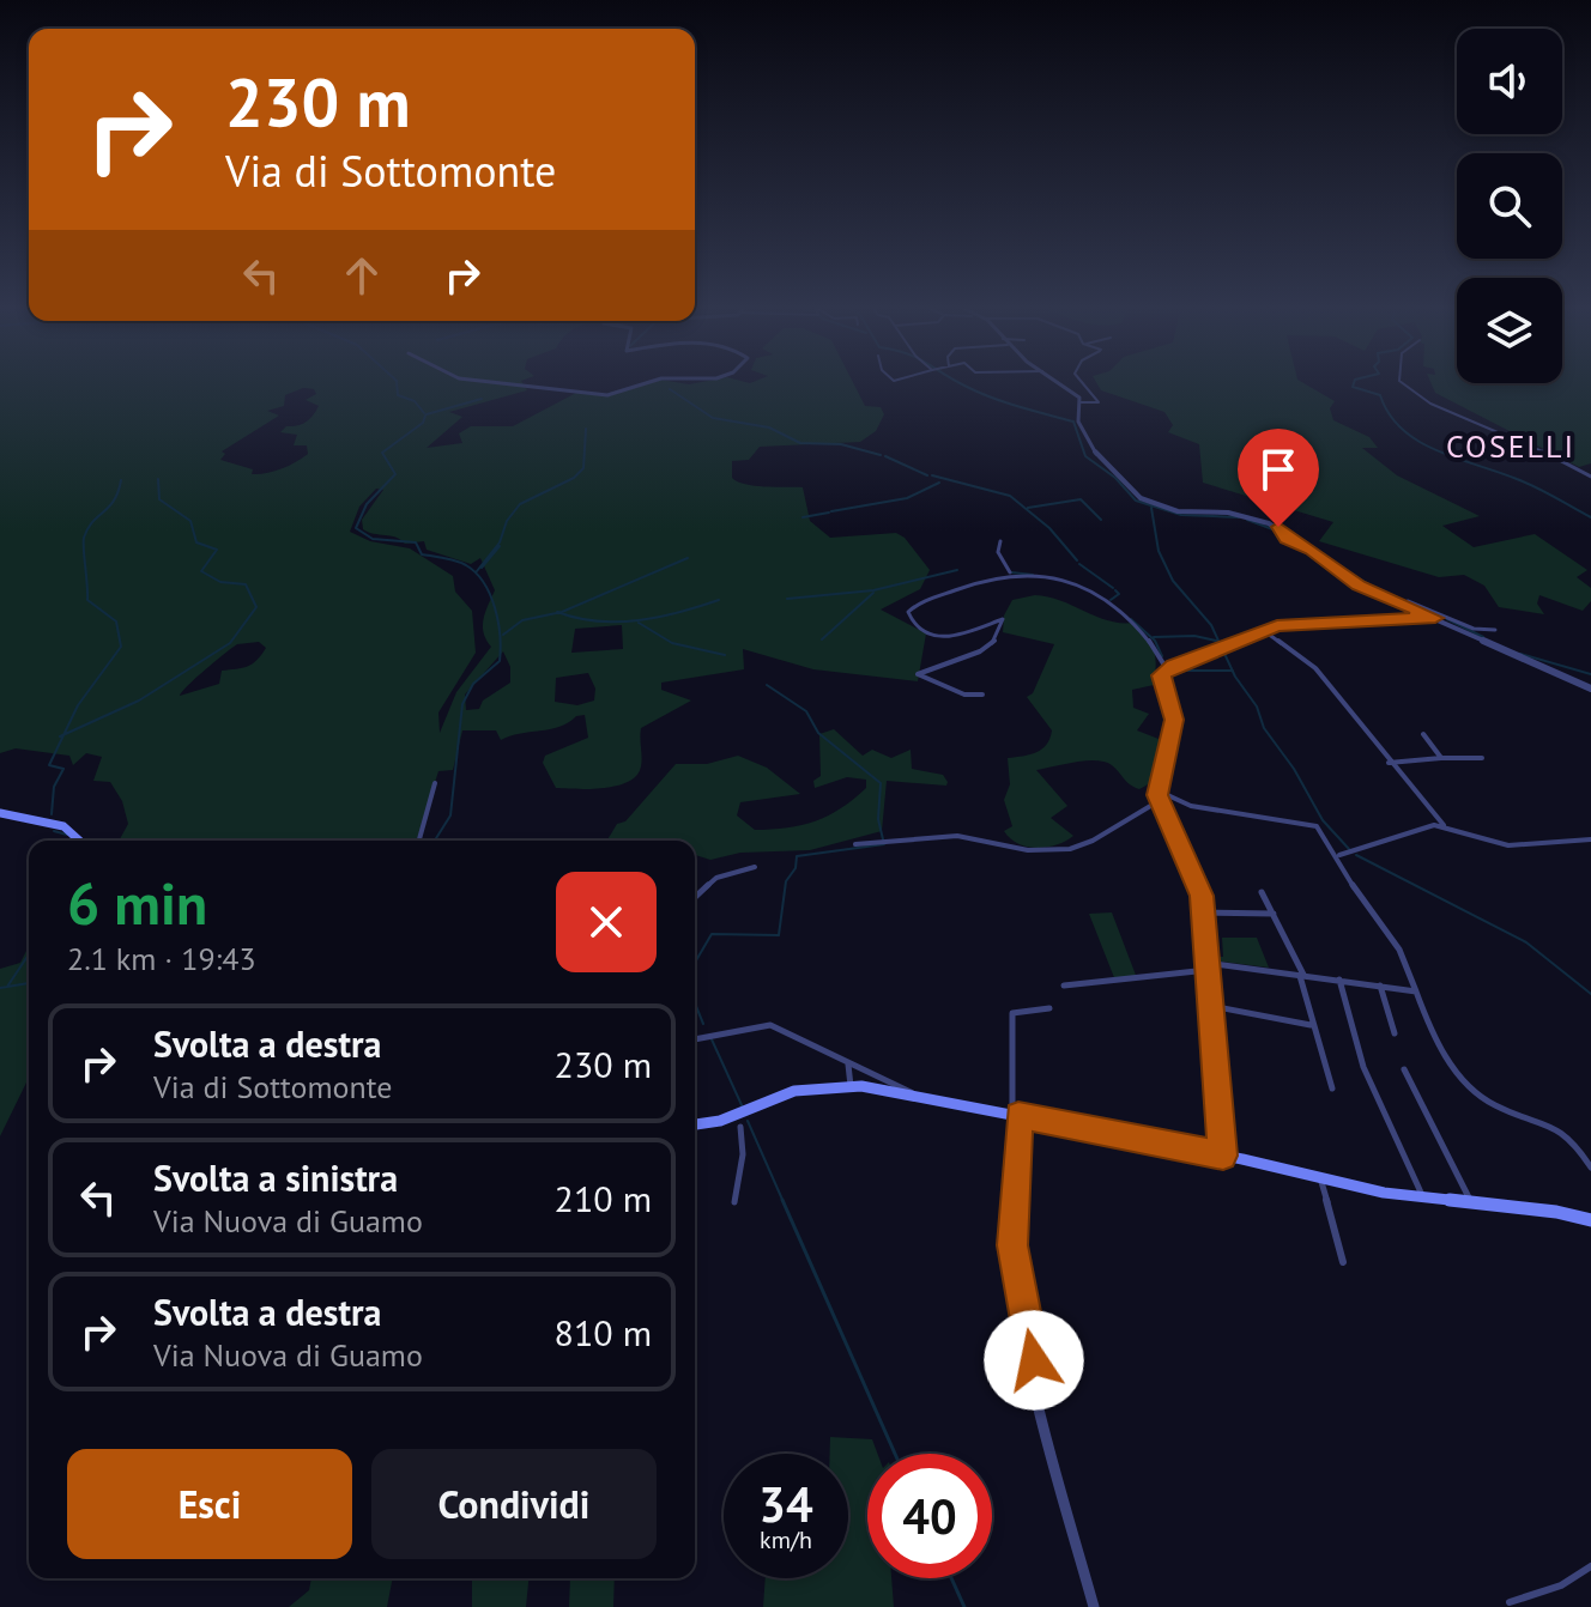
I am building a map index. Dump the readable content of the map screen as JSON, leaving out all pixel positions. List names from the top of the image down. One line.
{"districts":["COSELLI"],"page":{"turn":["230 m","Via di Sottomonte"],"heading":["6 min","2.1 km · 19:43"],"list":[{"name":"Svolta a destra","note":"Via di Sottomonte","value":"230 m"},{"name":"Svolta a sinistra","note":"Via Nuova di Guamo","value":"210 m"},{"name":"Svolta a destra","note":"Via Nuova di Guamo","value":"810 m"}],"buttons":["Esci","Condividi"],"speed":"34 km/h","limit":"40"}}
